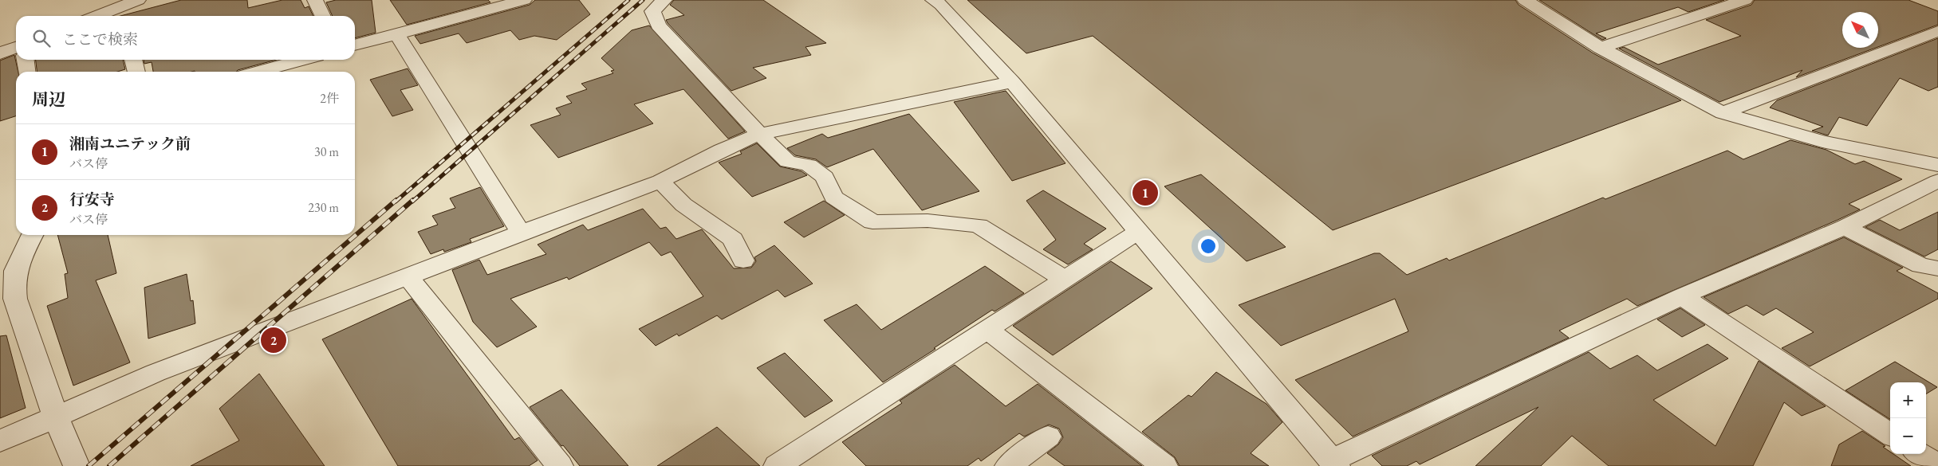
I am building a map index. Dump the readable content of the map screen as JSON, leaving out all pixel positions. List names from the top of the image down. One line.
{"north":"top left","page":{"search":"ここで検索","heading":["周辺","2件"],"list":[{"mark":"1","name":"湘南ユニテック前","note":"バス停","value":"30 m"},{"mark":"2","name":"行安寺","note":"バス停","value":"230 m"}],"pins":["1","2"],"map_buttons":["+","−"]}}
